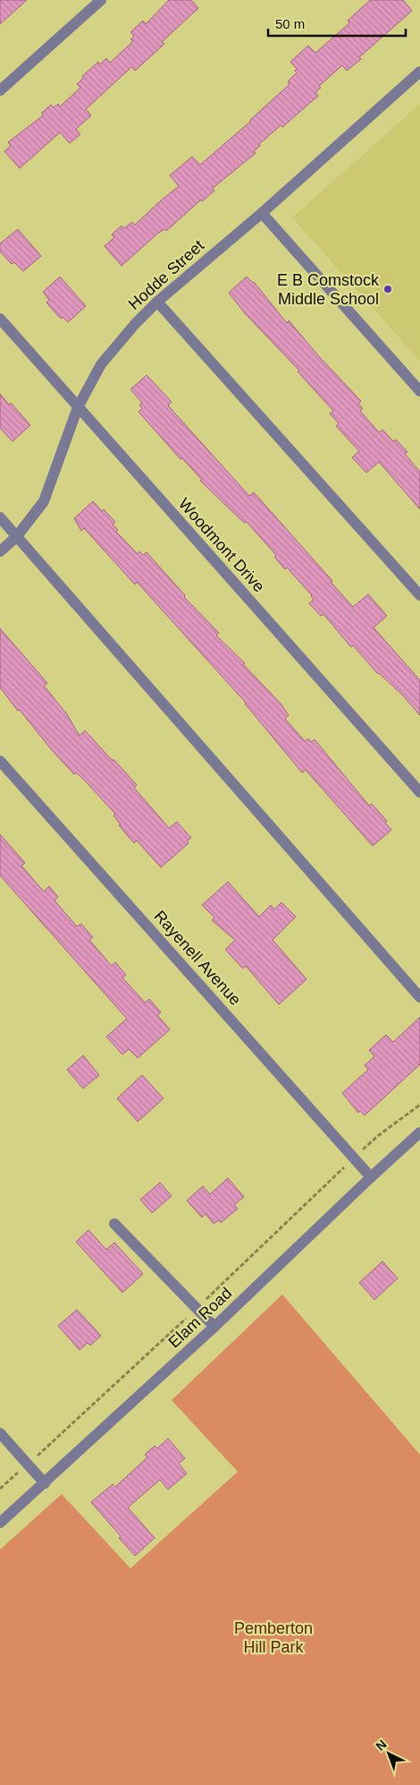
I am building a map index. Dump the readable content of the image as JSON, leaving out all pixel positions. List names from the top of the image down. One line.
{"streets":{"street":["Hodde Street","Woodmont Drive","Rayenell Avenue","Elam Road"]},"crossings":[["Hodde Street","Woodmont Drive"],["Rayenell Avenue","Elam Road"]],"parks":["Pemberton Hill Park"],"places":["E B Comstock Middle School"],"scale_bar":"50 m","north":"top left"}
